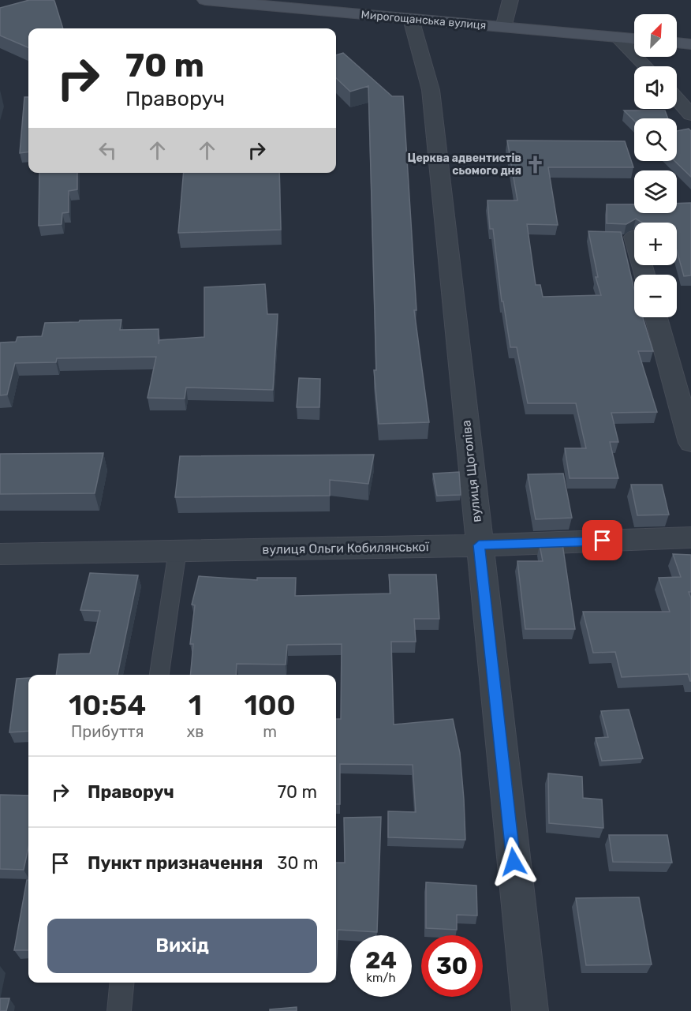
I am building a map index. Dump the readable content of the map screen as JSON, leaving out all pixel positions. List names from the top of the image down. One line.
{"streets":{"main road":["Мирогощанська вулиця"],"street":["вулиця Щоголіва","вулиця Ольги Кобилянської"]},"crossings":[["Мирогощанська вулиця","вулиця Щоголіва"],["вулиця Щоголіва","вулиця Ольги Кобилянської"]],"places":{"church":["Церква адвентистів сьомого дня"]},"north":"top right","page":{"map_buttons":["+","−"],"turn":["70 m","Праворуч"],"eta":["10:54","Прибуття","1","хв","100","m"],"list":[{"name":"Праворуч","value":"70 m"},{"name":"Пункт призначення","value":"30 m"}],"buttons":"Вихід","speed":"24 km/h","limit":"30"}}
